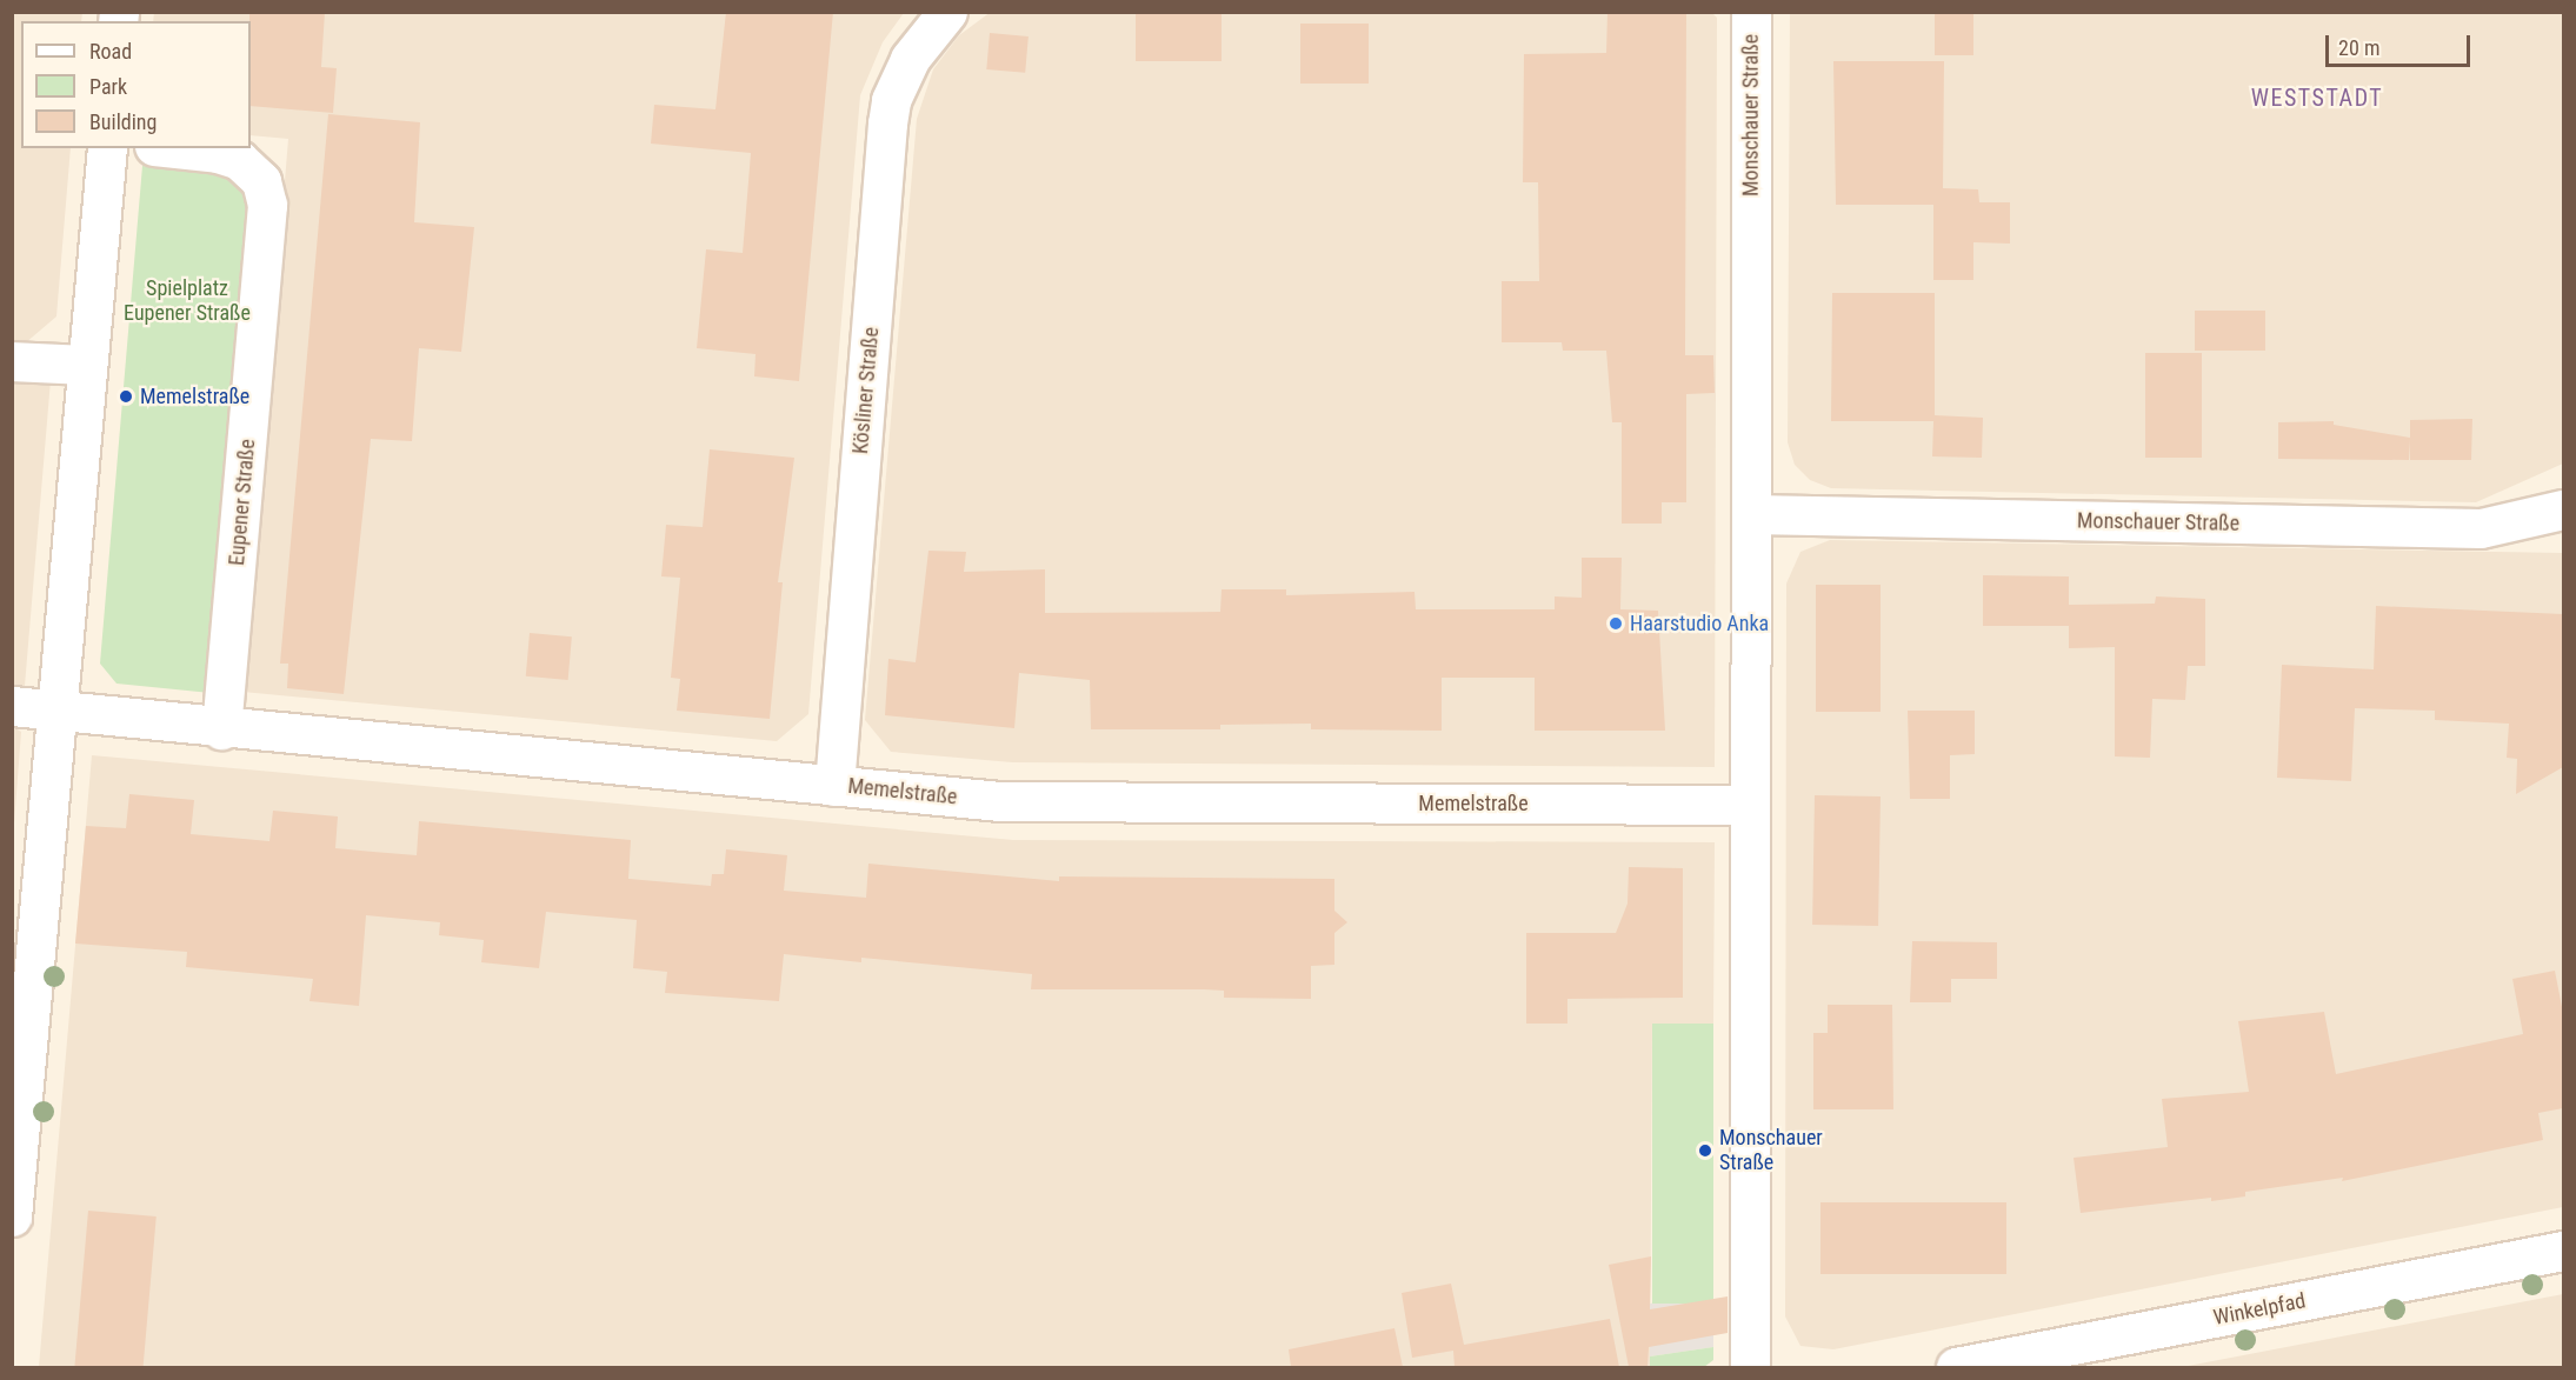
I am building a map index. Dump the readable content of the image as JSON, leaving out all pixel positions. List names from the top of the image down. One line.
{"streets":{"street":["Monschauer Straße","Kösliner Straße","Eupener Straße","Memelstraße","Winkelpfad"]},"crossings":[["Monschauer Straße","Memelstraße"],["Kösliner Straße","Memelstraße"],["Eupener Straße","Memelstraße"]],"districts":["WESTSTADT"],"parks":["Spielplatz Eupener Straße"],"places":["Memelstraße","Haarstudio Anka","Monschauer Straße"],"legend":["Road","Park","Building"],"scale_bar":"20 m"}
